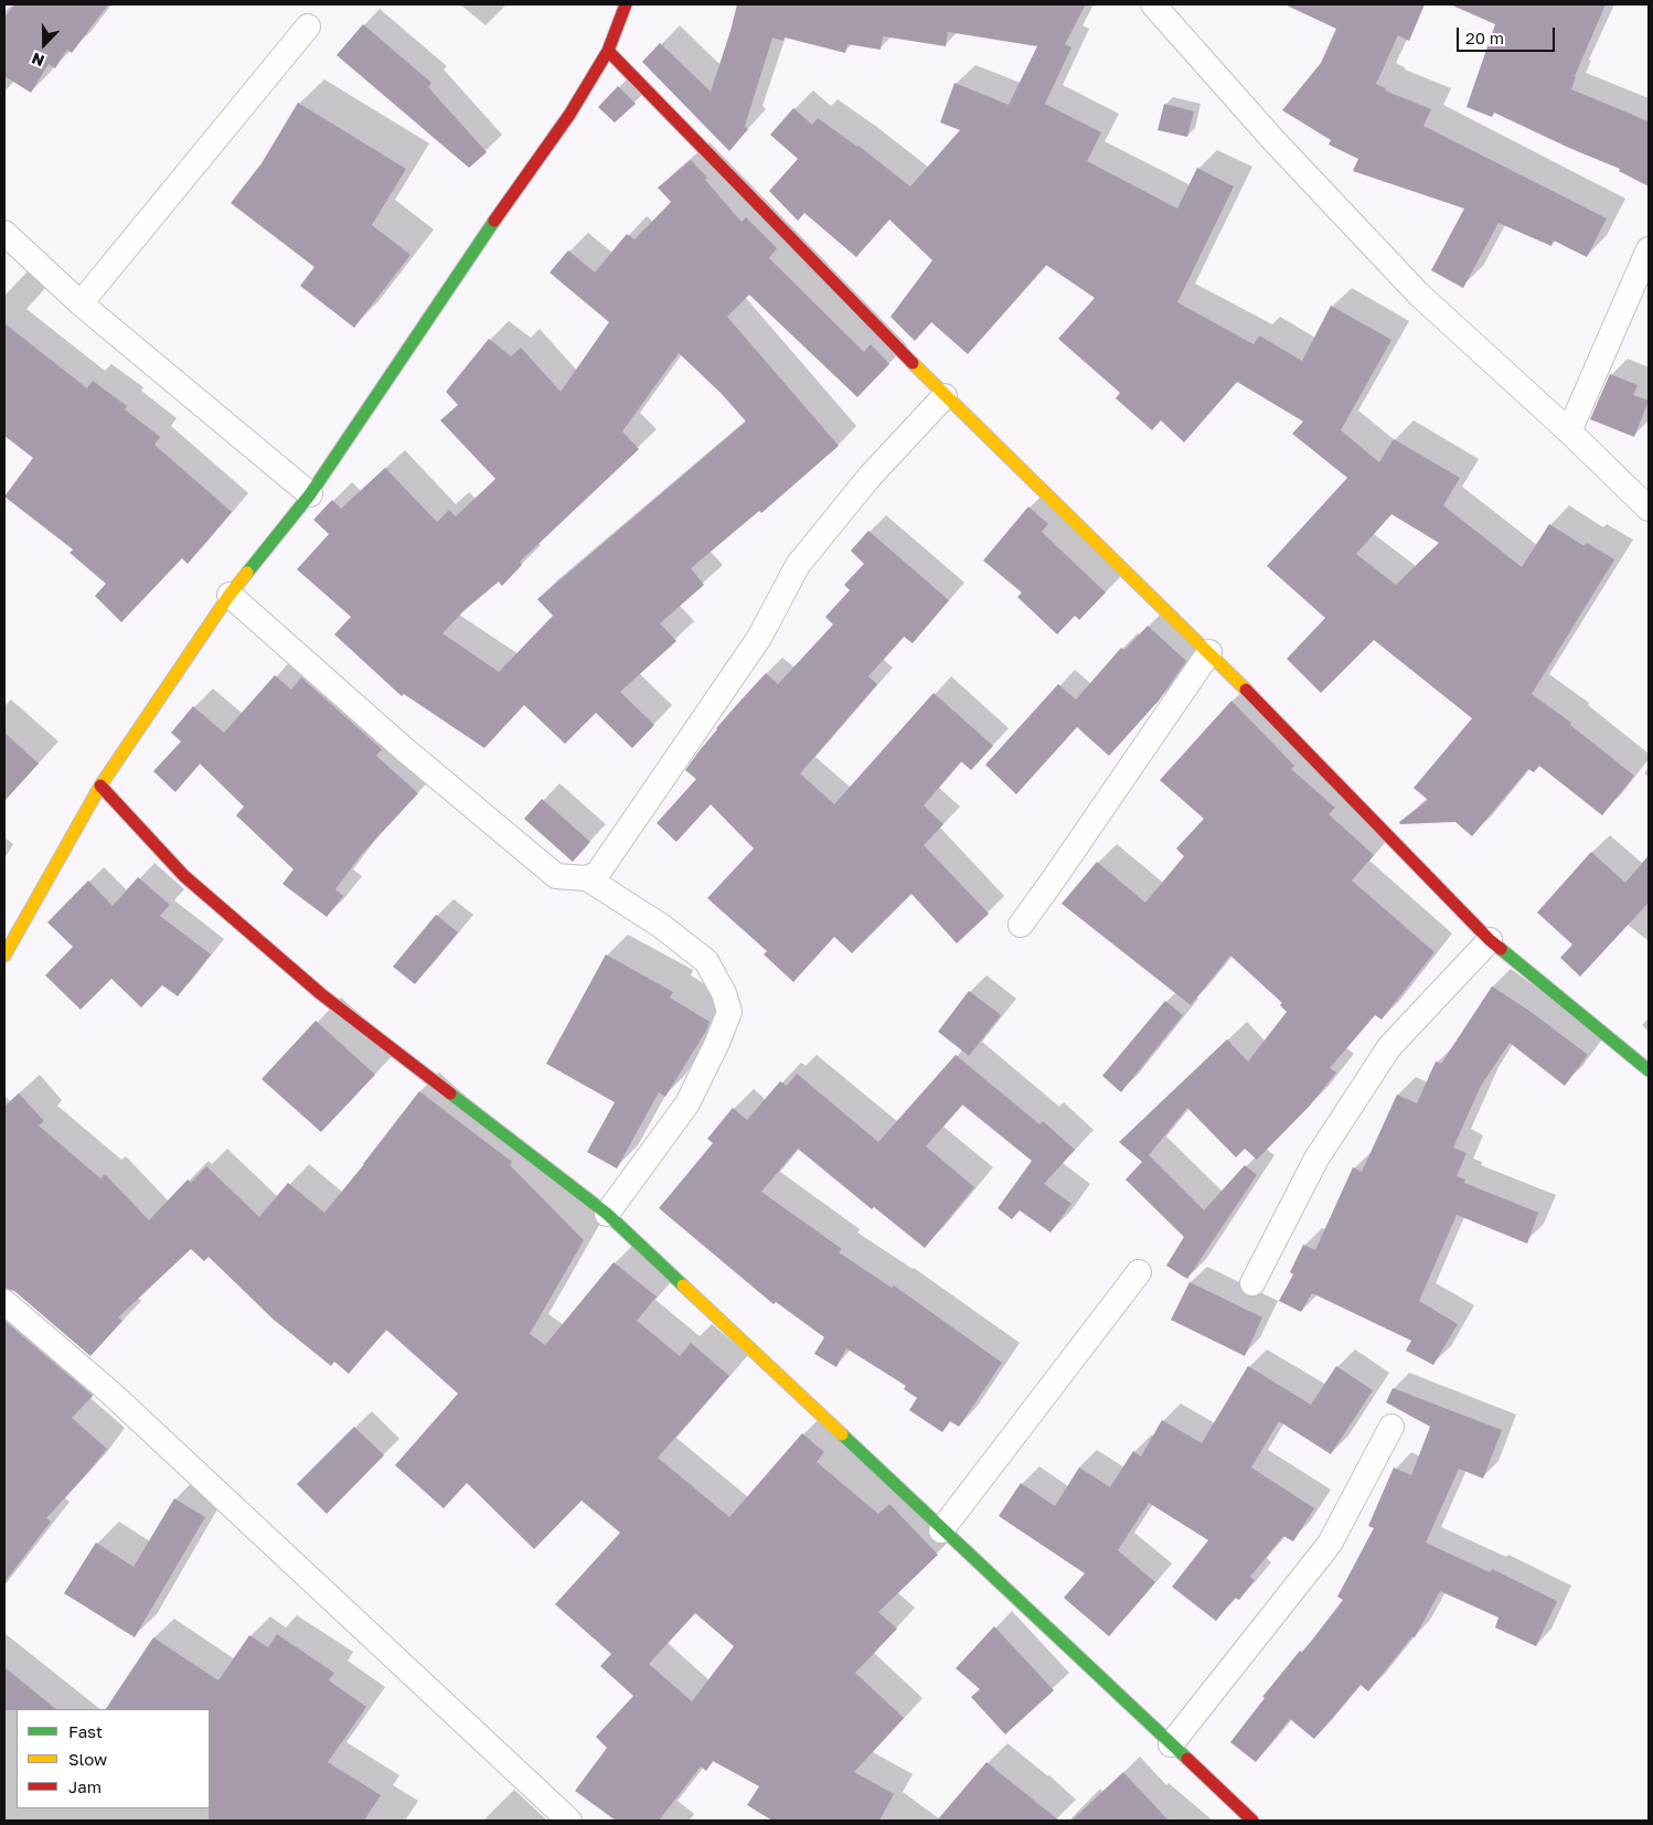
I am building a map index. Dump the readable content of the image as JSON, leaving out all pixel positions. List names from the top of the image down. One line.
{"legend":["Fast","Slow","Jam"],"scale_bar":"20 m","north":"bottom"}
